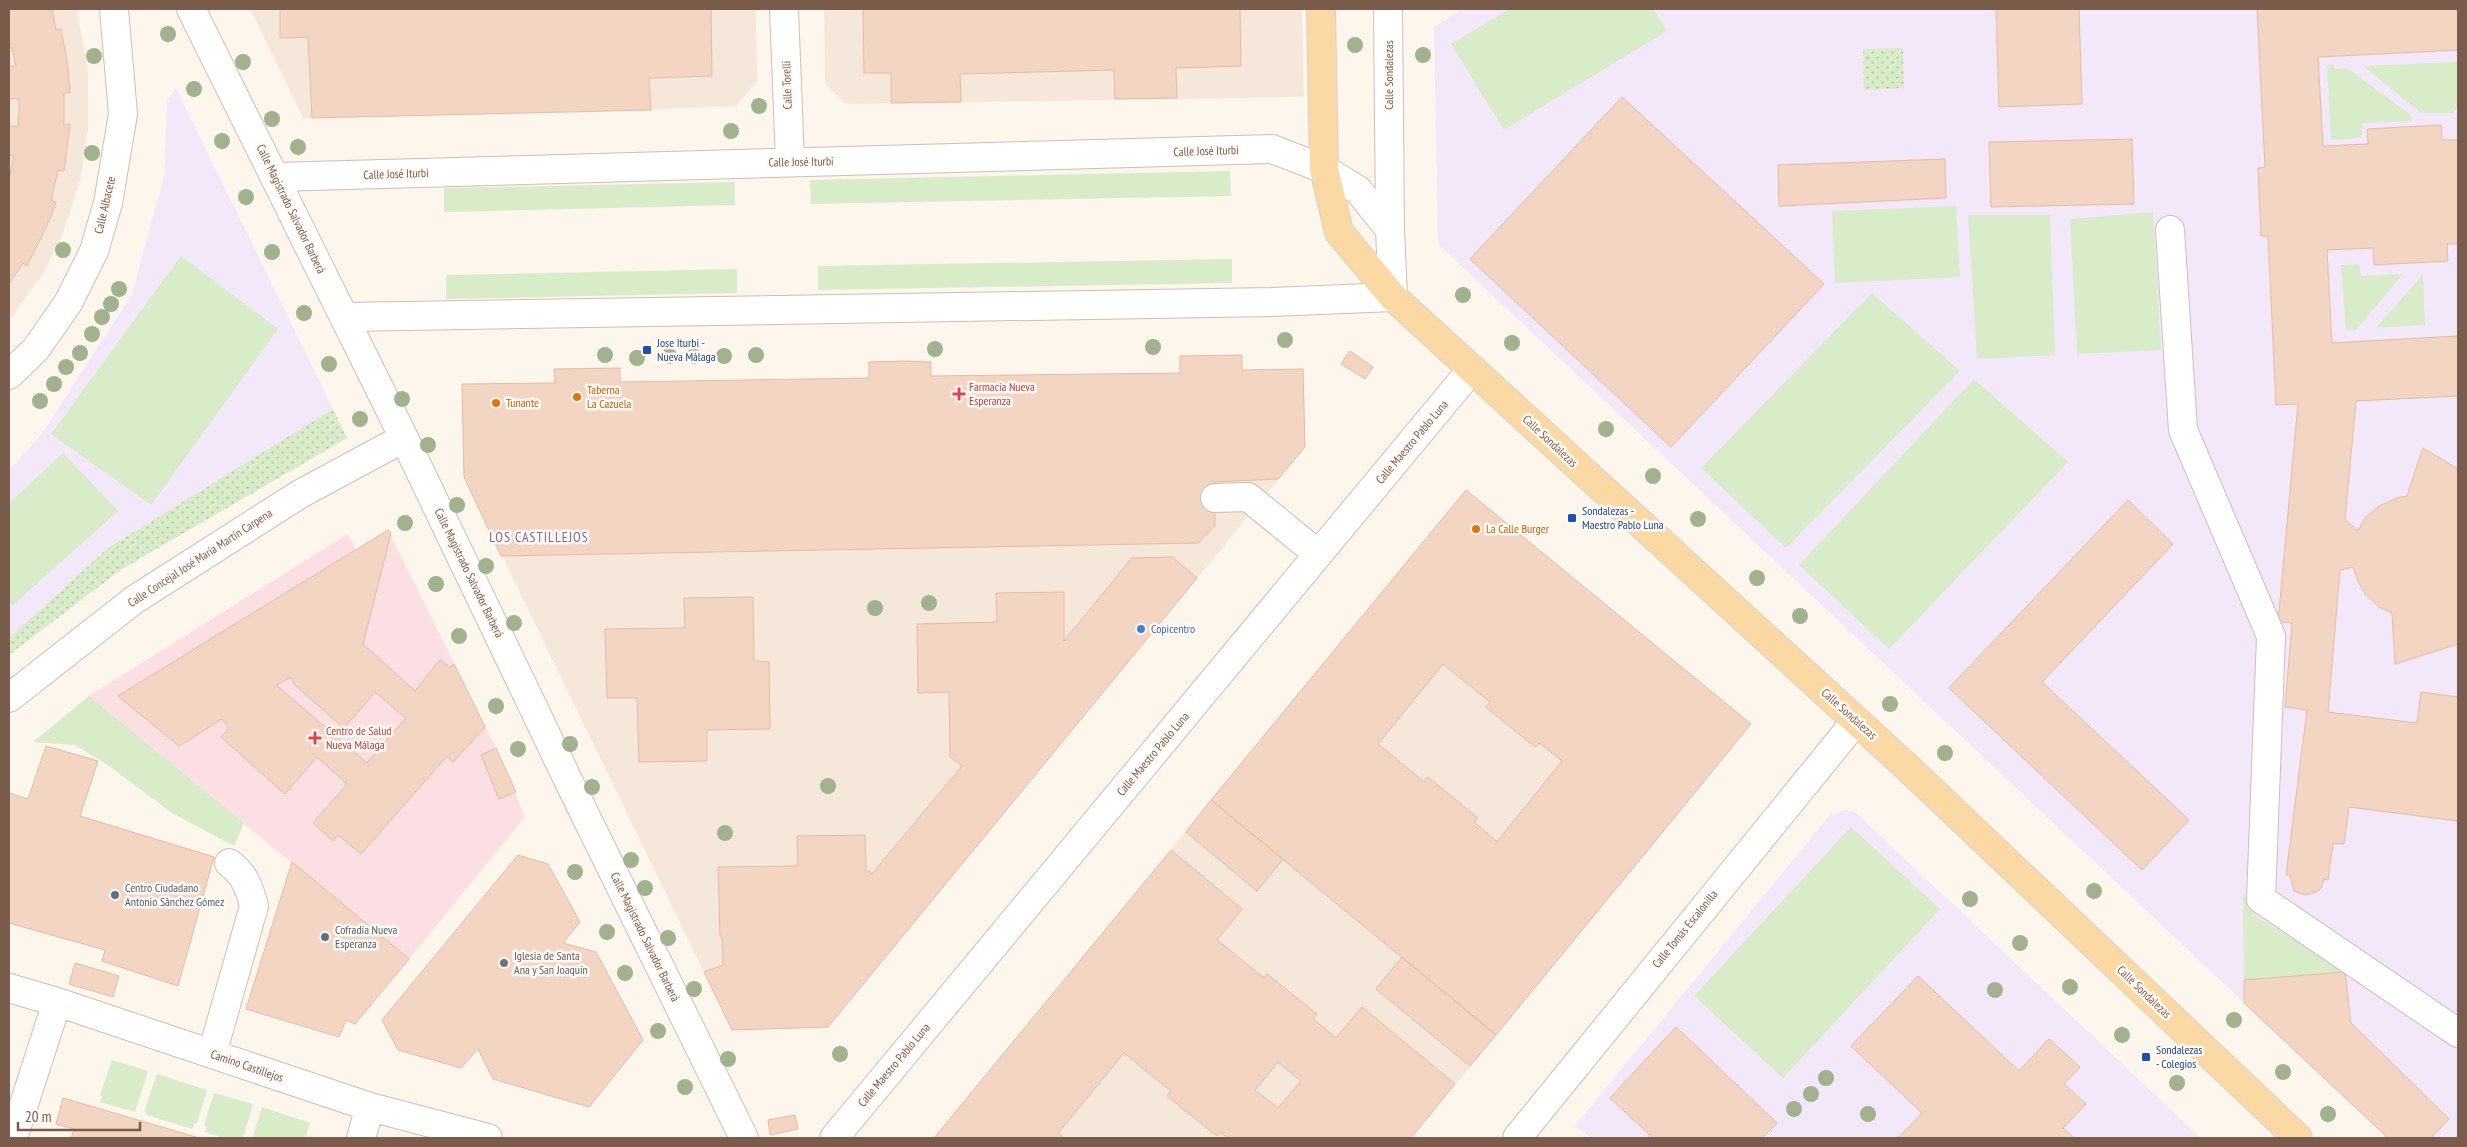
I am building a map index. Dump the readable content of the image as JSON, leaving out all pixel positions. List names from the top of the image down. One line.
{"streets":{"main road":["Calle Sondalezas"],"street":["Calle Torelli","Calle José Iturbi","Calle Albacete","Calle Magistrado Salvador Barberá","Calle Maestro Pablo Luna","Calle Concejal José María Martín Carpena","Calle Tomás Escalonilla","Camino Castillejos"]},"crossings":[["Calle Sondalezas","Calle José Iturbi"],["Calle Sondalezas","Calle Maestro Pablo Luna"],["Calle Sondalezas","Calle Tomás Escalonilla"],["Calle Torelli","Calle José Iturbi"],["Calle José Iturbi","Calle Magistrado Salvador Barberá"],["Calle Magistrado Salvador Barberá","Calle Concejal José María Martín Carpena"]],"districts":["LOS CASTILLEJOS"],"places":{"transit":["Jose Iturbi - Nueva Málaga","Sondalezas - Maestro Pablo Luna","Sondalezas - Colegios"],"health":["Farmacia Nueva Esperanza","Centro de Salud Nueva Málaga"],"other":["Taberna La Cazuela","Tunante","La Calle Burger","Copicentro","Centro Ciudadano Antonio Sánchez Gómez","Cofradía Nueva Esperanza","Iglesia de Santa Ana y San Joaquín"]},"scale_bar":"20 m"}
